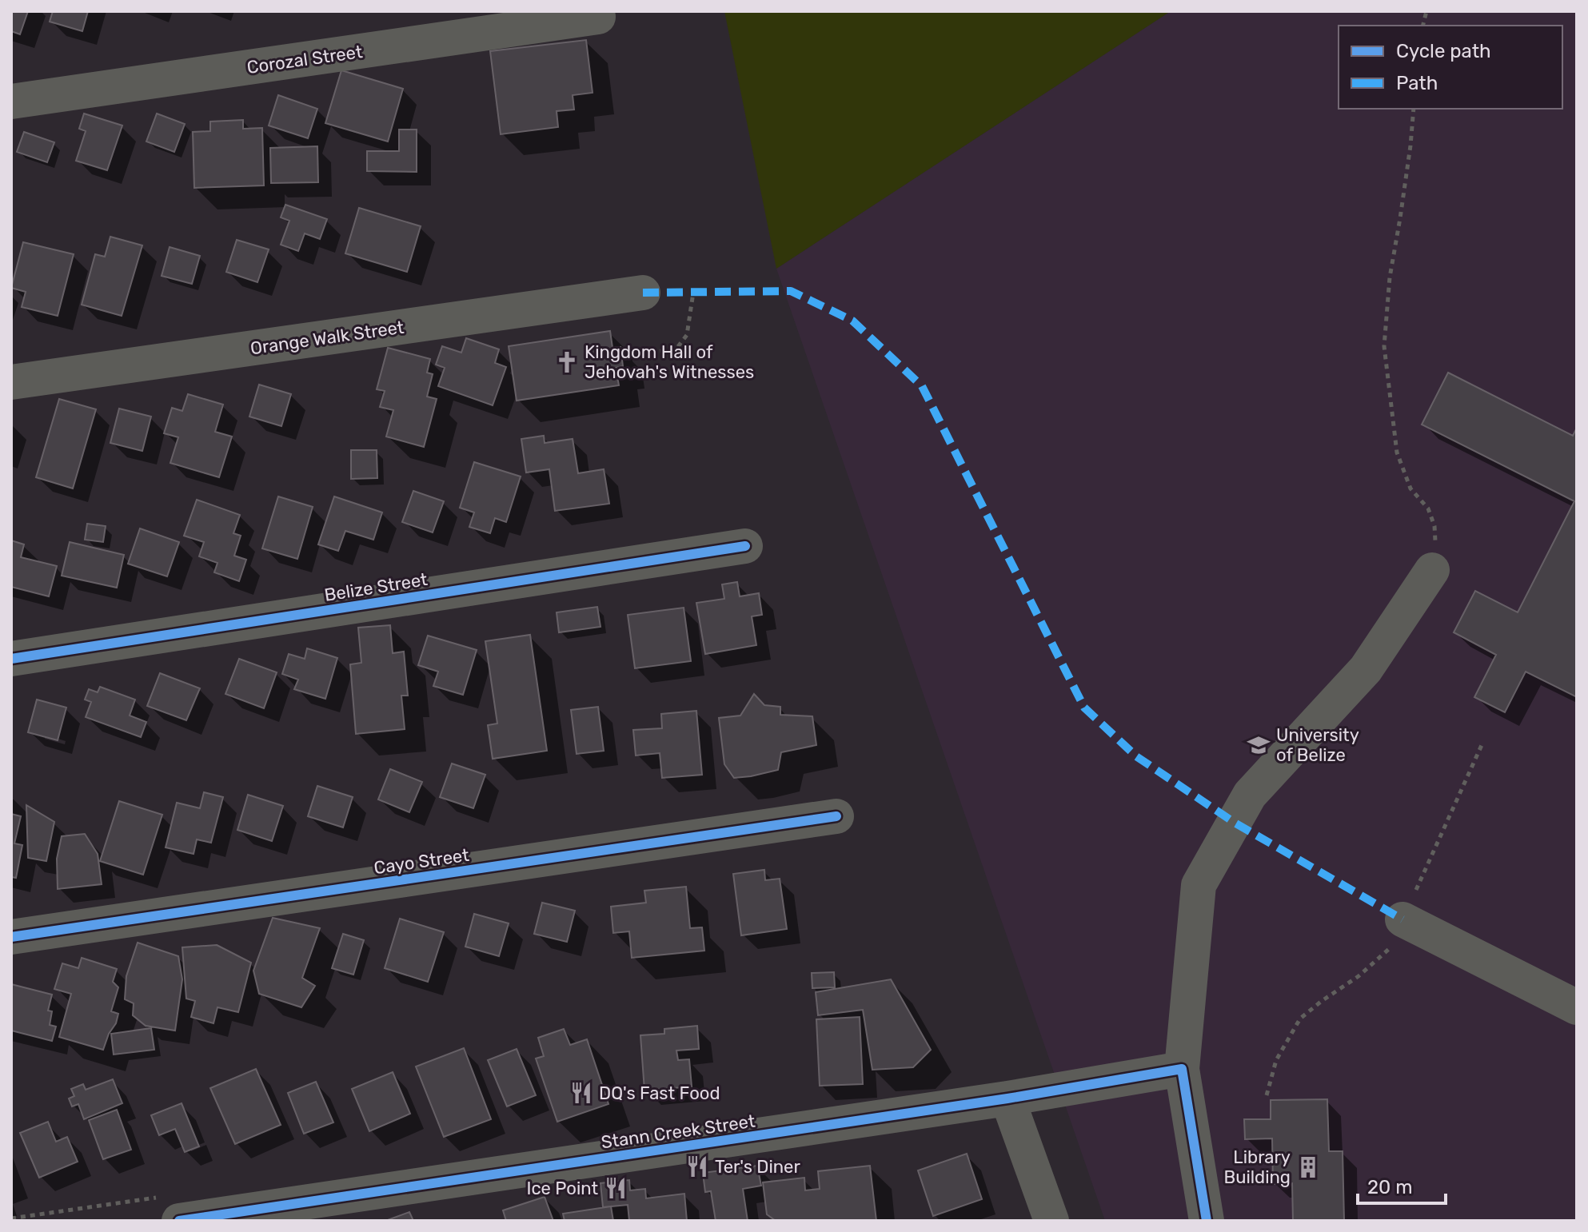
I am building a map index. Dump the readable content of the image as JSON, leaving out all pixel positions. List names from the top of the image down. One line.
{"streets":{"street":["Corozal Street","Orange Walk Street","Belize Street","Cayo Street","Stann Creek Street"]},"places":{"church":["Kingdom Hall of Jehovah's Witnesses"],"school or university":["University of Belize"],"restaurant":["DQ's Fast Food","Ter's Diner","Ice Point"],"building":["Library Building"]},"legend":["Cycle path","Path"],"scale_bar":"20 m"}
